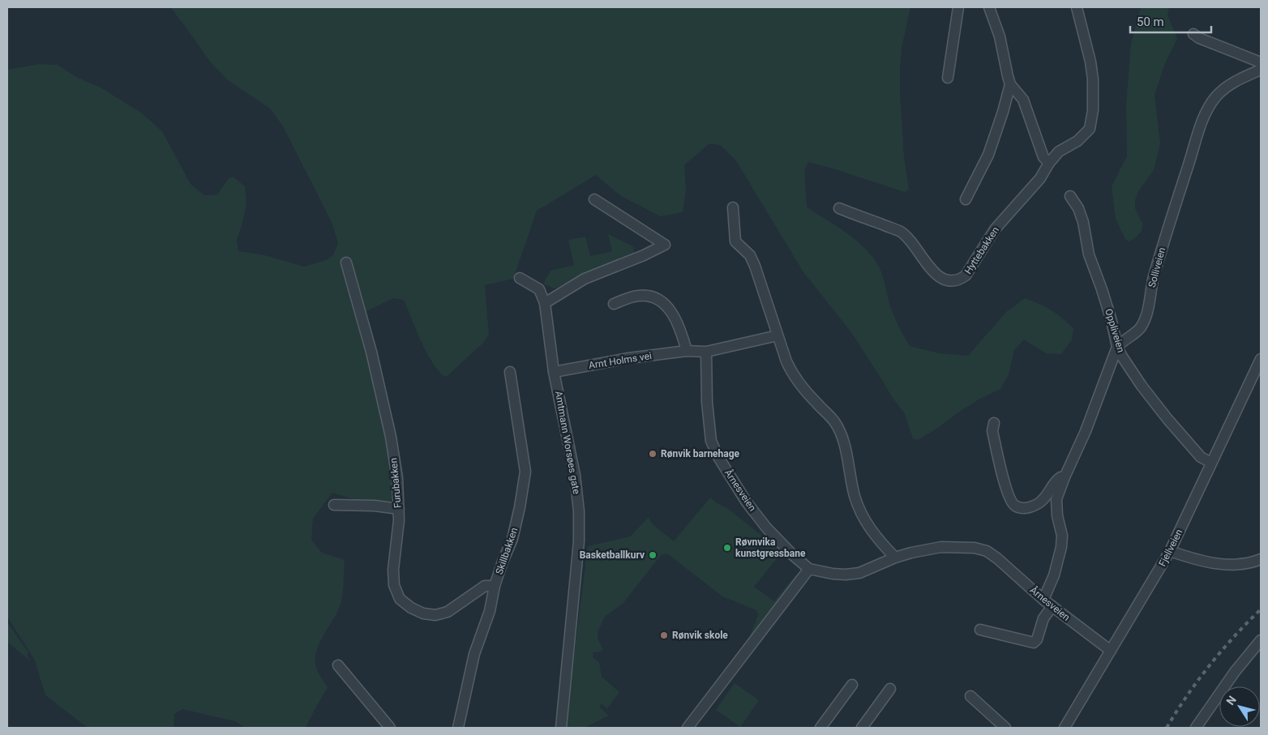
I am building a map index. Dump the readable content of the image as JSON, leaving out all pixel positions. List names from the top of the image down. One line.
{"streets":{"street":["Hyttebakken","Solliveien","Oppliveien","Arnt Holms vei","Amtmann Worsøes gate","Furubakken","Årnesveien","Fjellveien","Skillbakken"]},"crossings":[["Solliveien","Oppliveien"],["Oppliveien","Fjellveien"],["Arnt Holms vei","Amtmann Worsøes gate"],["Arnt Holms vei","Årnesveien"],["Furubakken","Skillbakken"],["Årnesveien","Fjellveien"]],"places":["Rønvik barnehage","Røvnvika kunstgressbane","Basketballkurv","Rønvik skole"],"scale_bar":"50 m","north":"top left"}
